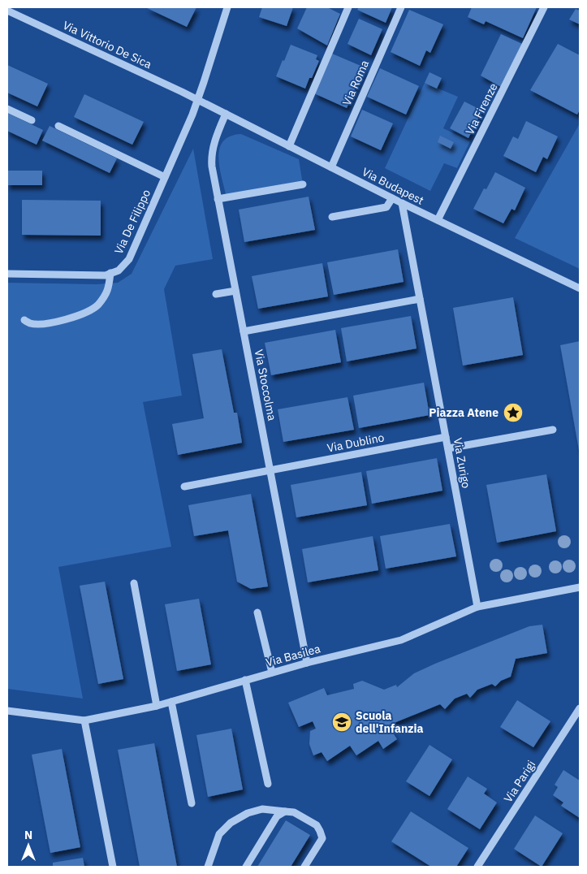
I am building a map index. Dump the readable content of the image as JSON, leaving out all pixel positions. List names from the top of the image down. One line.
{"streets":{"street":["Via Vittorio De Sica","Via Roma","Via Firenze","Via Budapest","Via De Filippo","Via Stoccolma","Via Dublino","Via Zurigo","Via Basilea","Via Parigi"]},"crossings":[["Via Vittorio De Sica","Via Budapest"],["Via Vittorio De Sica","Via De Filippo"],["Via Roma","Via Budapest"],["Via Firenze","Via Budapest"],["Via Budapest","Via De Filippo"],["Via Budapest","Via Stoccolma"],["Via Budapest","Via Zurigo"],["Via Stoccolma","Via Dublino"],["Via Stoccolma","Via Basilea"],["Via Dublino","Via Zurigo"],["Via Zurigo","Via Basilea"]],"places":{"place":["Piazza Atene"],"school or university":["Scuola dell'Infanzia"]},"north":"top"}
